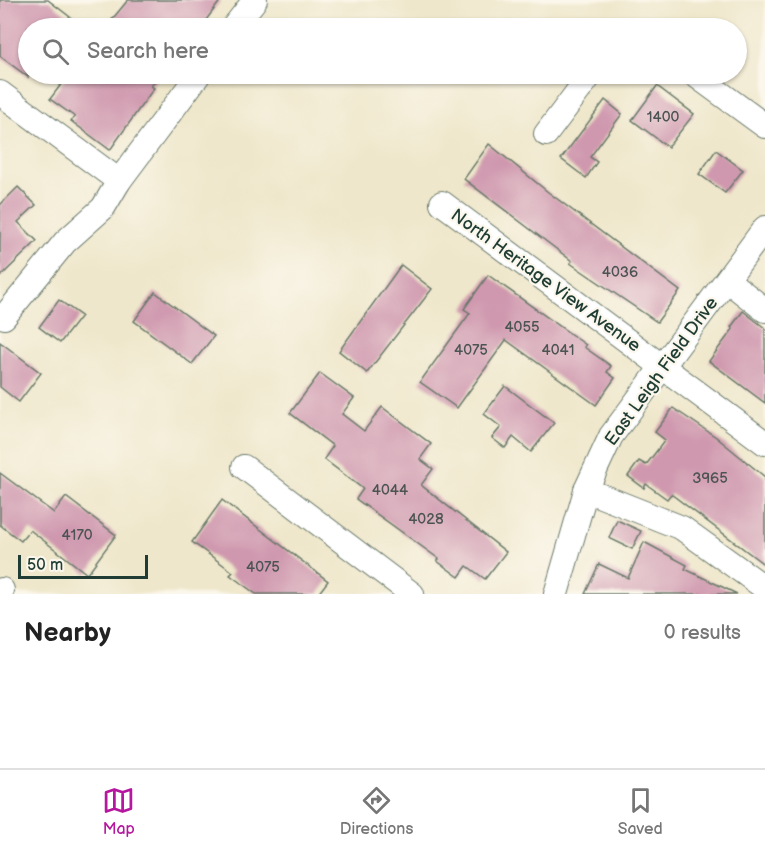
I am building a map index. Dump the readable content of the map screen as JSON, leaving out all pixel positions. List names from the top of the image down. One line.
{"streets":{"street":["North Heritage View Avenue","East Leigh Field Drive"]},"crossings":[["North Heritage View Avenue","East Leigh Field Drive"]],"house_numbers":["1400","4036","4055","4075","4041","3965","4044","4028","4170","4075"],"scale_bar":"50 m","page":{"search":"Search here","scale":"50 m","heading":["Nearby","0 results"],"nav":["Map","Directions","Saved"]}}
